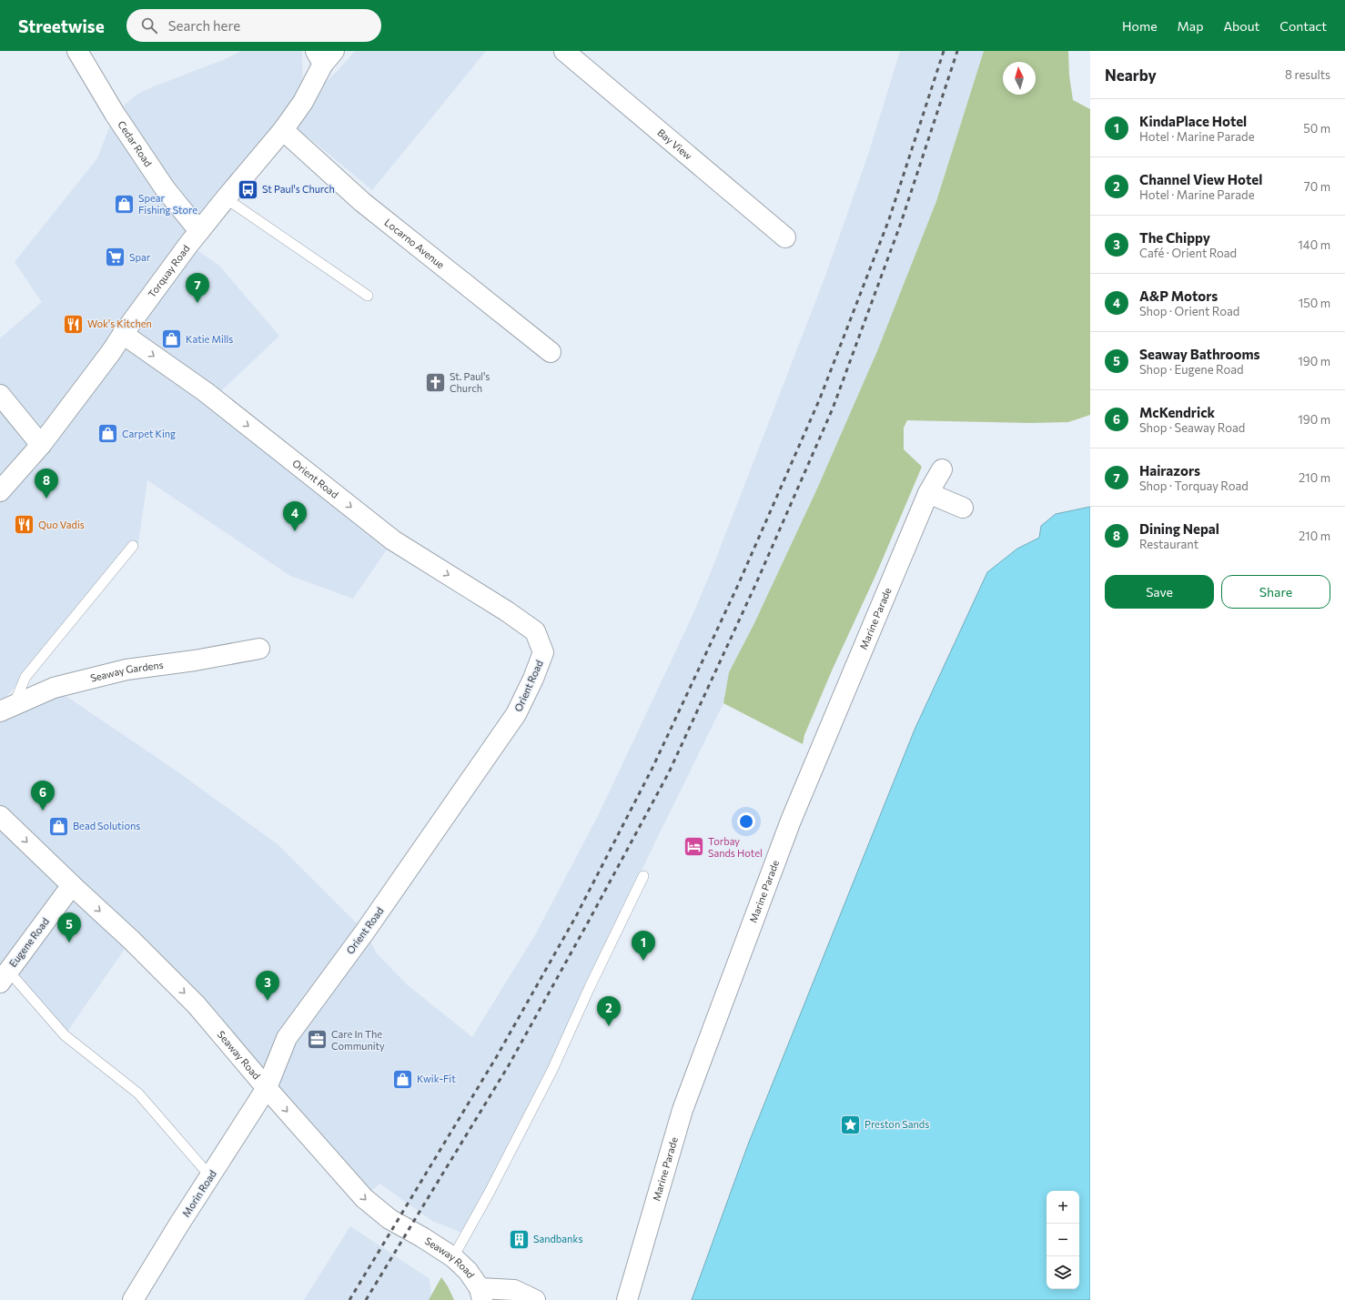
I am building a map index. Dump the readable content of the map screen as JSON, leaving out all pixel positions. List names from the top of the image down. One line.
{"streets":{"street":["Cedar Road","Bay View","Locarno Avenue","Torquay Road","Orient Road","Marine Parade","Seaway Gardens","Eugene Road","Seaway Road","Morin Road"]},"crossings":[["Cedar Road","Torquay Road"],["Locarno Avenue","Torquay Road"],["Torquay Road","Orient Road"],["Orient Road","Seaway Road"],["Orient Road","Morin Road"],["Eugene Road","Seaway Road"],["Seaway Road","Morin Road"]],"one_way":["Seaway Road"],"places":{"bus stop":["St Paul's Church"],"shop":["Spear Fishing Store","Katie Mills","Carpet King","Bead Solutions","Kwik-Fit"],"supermarket":["Spar"],"restaurant":["Wok's Kitchen","Quo Vadis"],"church":["St. Paul's Church"],"hotel":["Torbay Sands Hotel"],"office":["Care In The Community"],"place":["Preston Sands"],"building":["Sandbanks"]},"north":"top","page":{"header":"Streetwise","search":"Search here","nav":["Home","Map","About","Contact"],"heading":["Nearby","8 results"],"list":[{"mark":"1","name":"KindaPlace Hotel","note":"Hotel · Marine Parade","value":"50 m"},{"mark":"2","name":"Channel View Hotel","note":"Hotel · Marine Parade","value":"70 m"},{"mark":"3","name":"The Chippy","note":"Café · Orient Road","value":"140 m"},{"mark":"4","name":"A&P Motors","note":"Shop · Orient Road","value":"150 m"},{"mark":"5","name":"Seaway Bathrooms","note":"Shop · Eugene Road","value":"190 m"},{"mark":"6","name":"McKendrick","note":"Shop · Seaway Road","value":"190 m"},{"mark":"7","name":"Hairazors","note":"Shop · Torquay Road","value":"210 m"},{"mark":"8","name":"Dining Nepal","note":"Restaurant","value":"210 m"}],"pins":["7","8","4","6","5","1","3","2"],"buttons":["Save","Share"],"map_buttons":["+","−"]}}
